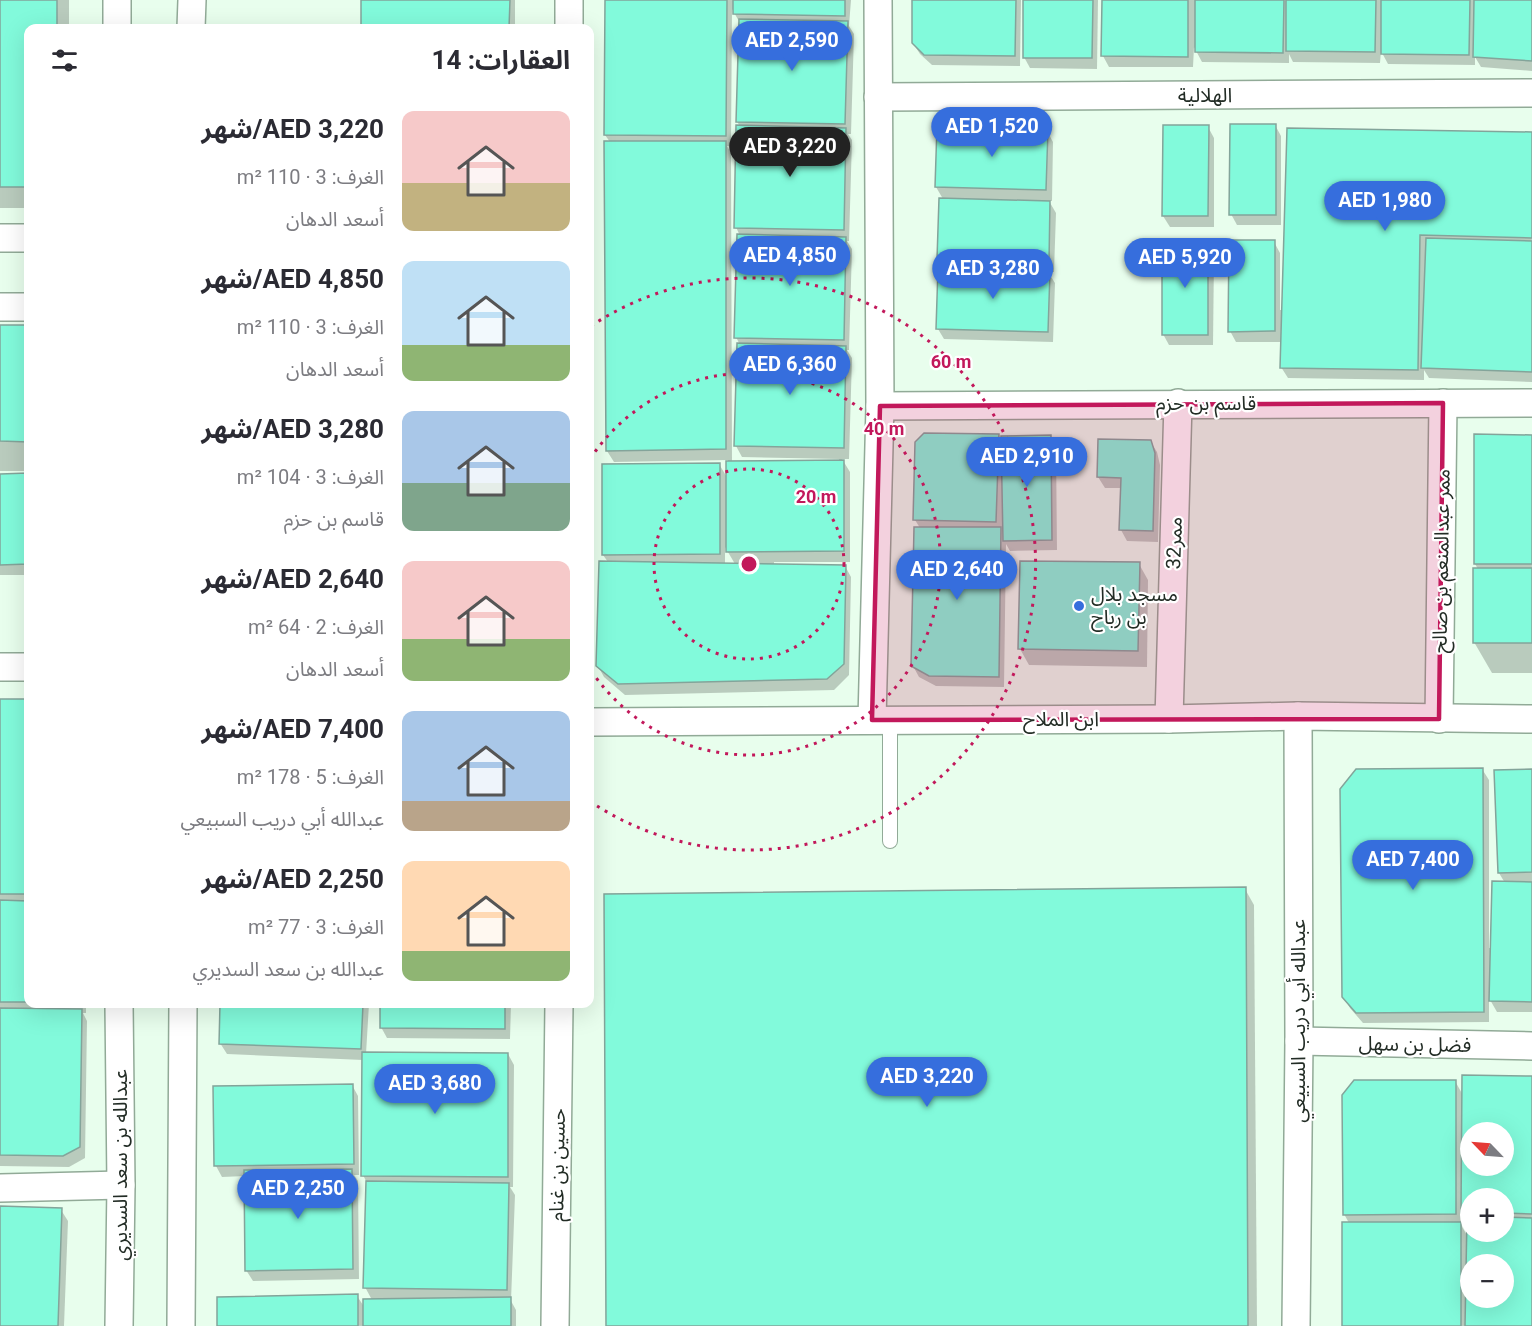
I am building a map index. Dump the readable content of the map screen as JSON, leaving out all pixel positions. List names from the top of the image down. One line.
{"streets":{"street":["الهلالية","قاسم بن حزم","ممر32","ممر عبدالمنعم بن صالح","ابن الملاح","عبدالله أبي دريب السبيعي","فضل بن سهل","عبدالله بن سعد السديري","حسين بن غنام"]},"crossings":[["قاسم بن حزم","ممر32"],["قاسم بن حزم","ممر عبدالمنعم بن صالح"],["ممر32","ابن الملاح"],["ممر عبدالمنعم بن صالح","ابن الملاح"],["ابن الملاح","عبدالله أبي دريب السبيعي"],["عبدالله أبي دريب السبيعي","فضل بن سهل"]],"places":["مسجد بلال بن رباح"],"north":"top left","page":{"price":["AED 2,590","AED 1,520","AED 3,220","AED 1,980","AED 4,850","AED 5,920","AED 3,280","AED 6,360","AED 2,910","AED 2,640","AED 7,400","AED 3,220","AED 3,680","AED 2,250"],"heading":"العقارات: 14","list":[{"name":"AED 3,220/شهر","note":"الغرف: 3 · 110 m² · أسعد الدهان"},{"name":"AED 4,850/شهر","note":"الغرف: 3 · 110 m² · أسعد الدهان"},{"name":"AED 3,280/شهر","note":"الغرف: 3 · 104 m² · قاسم بن حزم"},{"name":"AED 2,640/شهر","note":"الغرف: 2 · 64 m² · أسعد الدهان"},{"name":"AED 7,400/شهر","note":"الغرف: 5 · 178 m² · عبدالله أبي دريب السبيعي"},{"name":"AED 2,250/شهر","note":"الغرف: 3 · 77 m² · عبدالله بن سعد السديري"}],"map_buttons":["+","−"]},"rings":["60 m","40 m","20 m"]}
